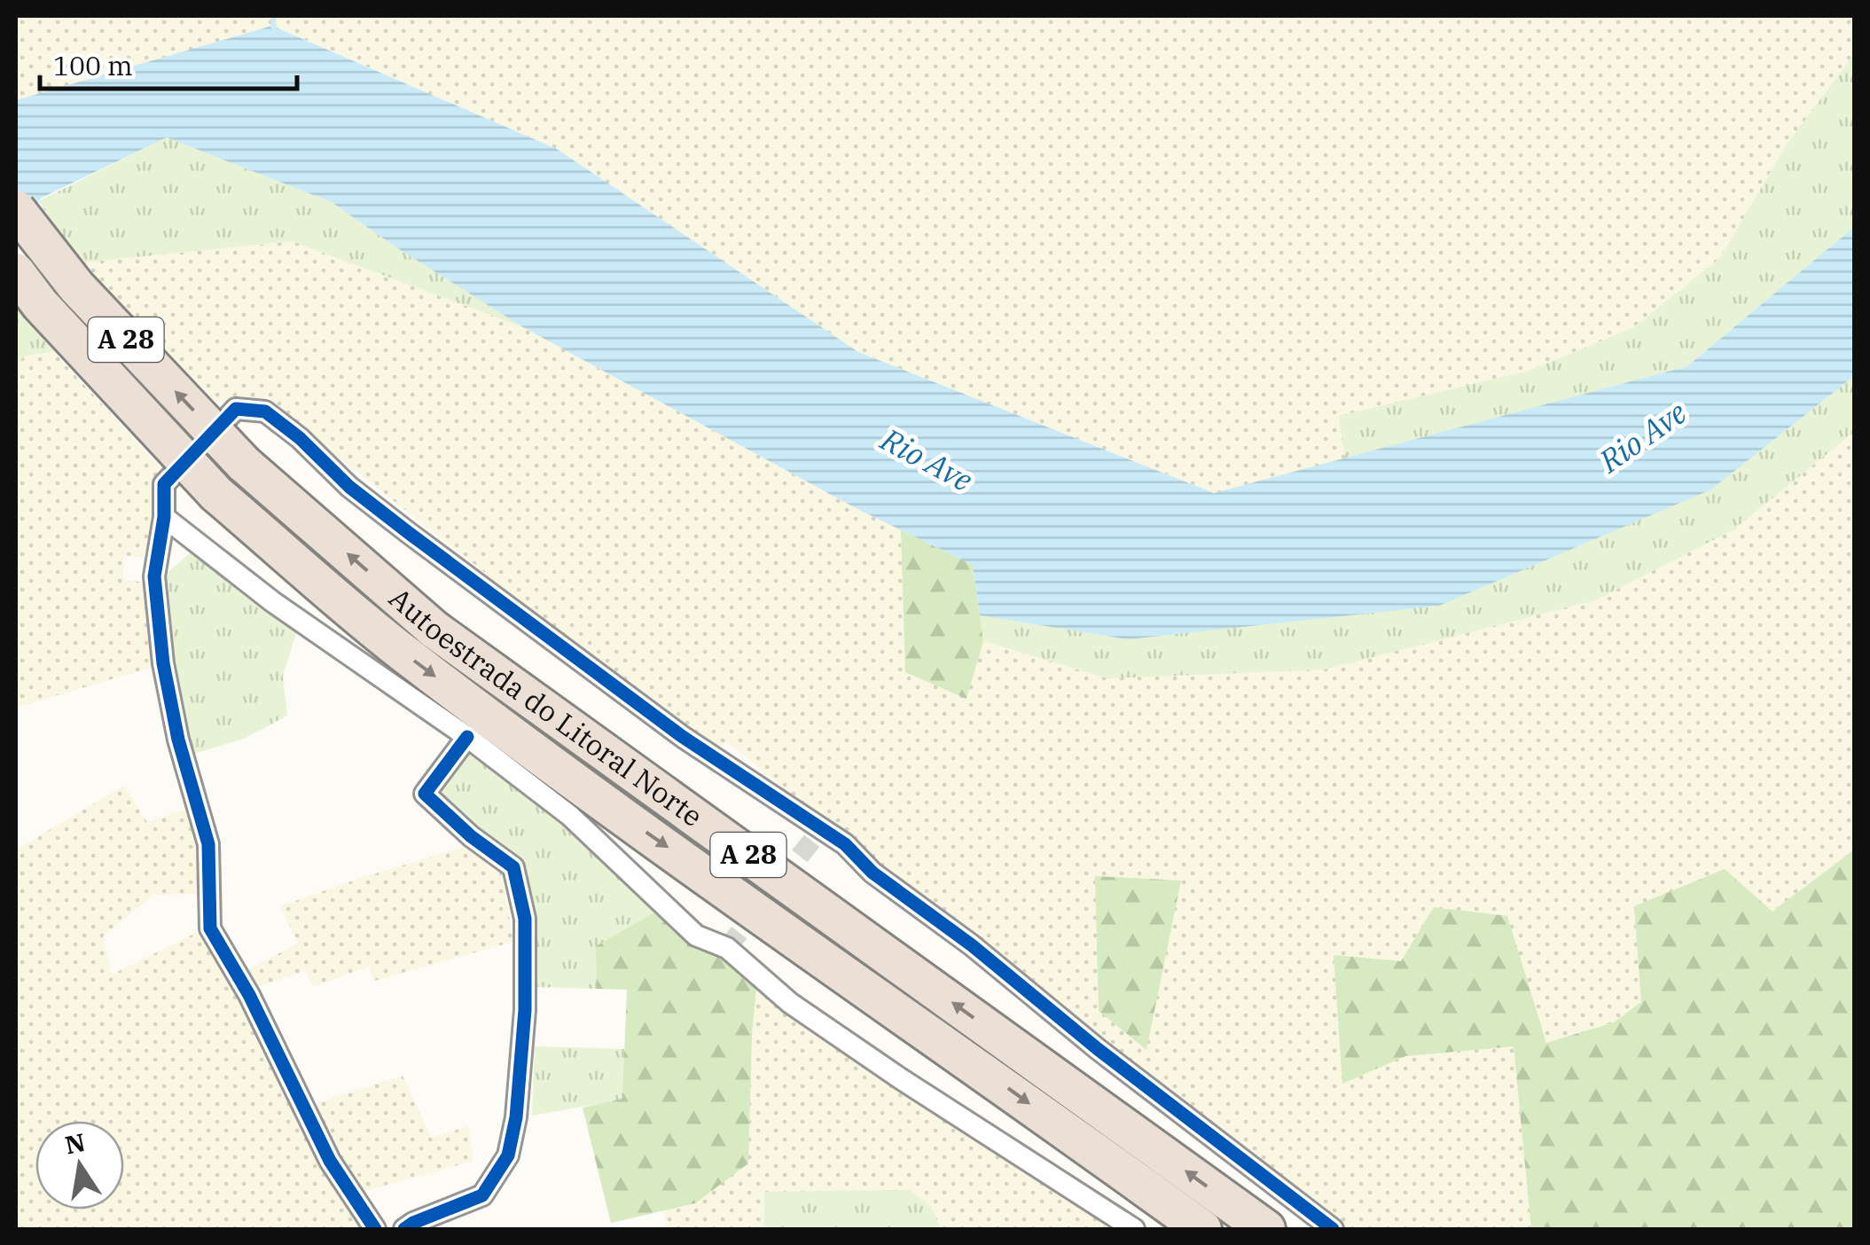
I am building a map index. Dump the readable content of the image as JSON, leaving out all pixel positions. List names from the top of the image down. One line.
{"streets":{"highway":["A 28","Autoestrada do Litoral Norte"]},"water":["Rio Ave"],"scale_bar":"100 m","north":"top"}
